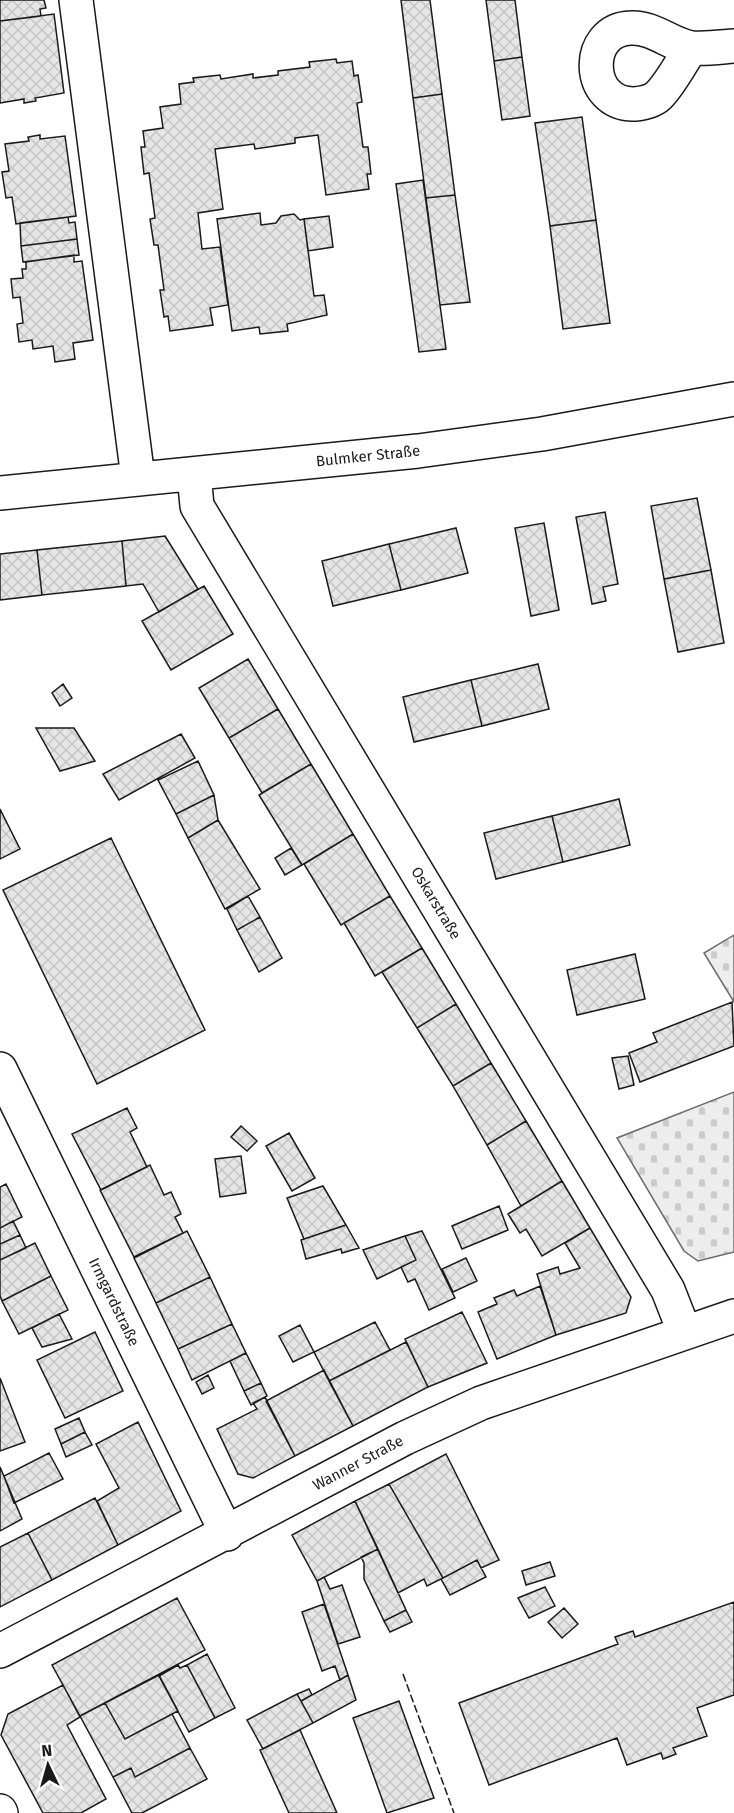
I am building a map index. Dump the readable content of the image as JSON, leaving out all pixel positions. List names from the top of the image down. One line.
{"streets":{"street":["Bulmker Straße","Oskarstraße","Irmgardstraße","Wanner Straße"]},"crossings":[["Bulmker Straße","Oskarstraße"],["Oskarstraße","Wanner Straße"],["Irmgardstraße","Wanner Straße"]],"north":"top"}
